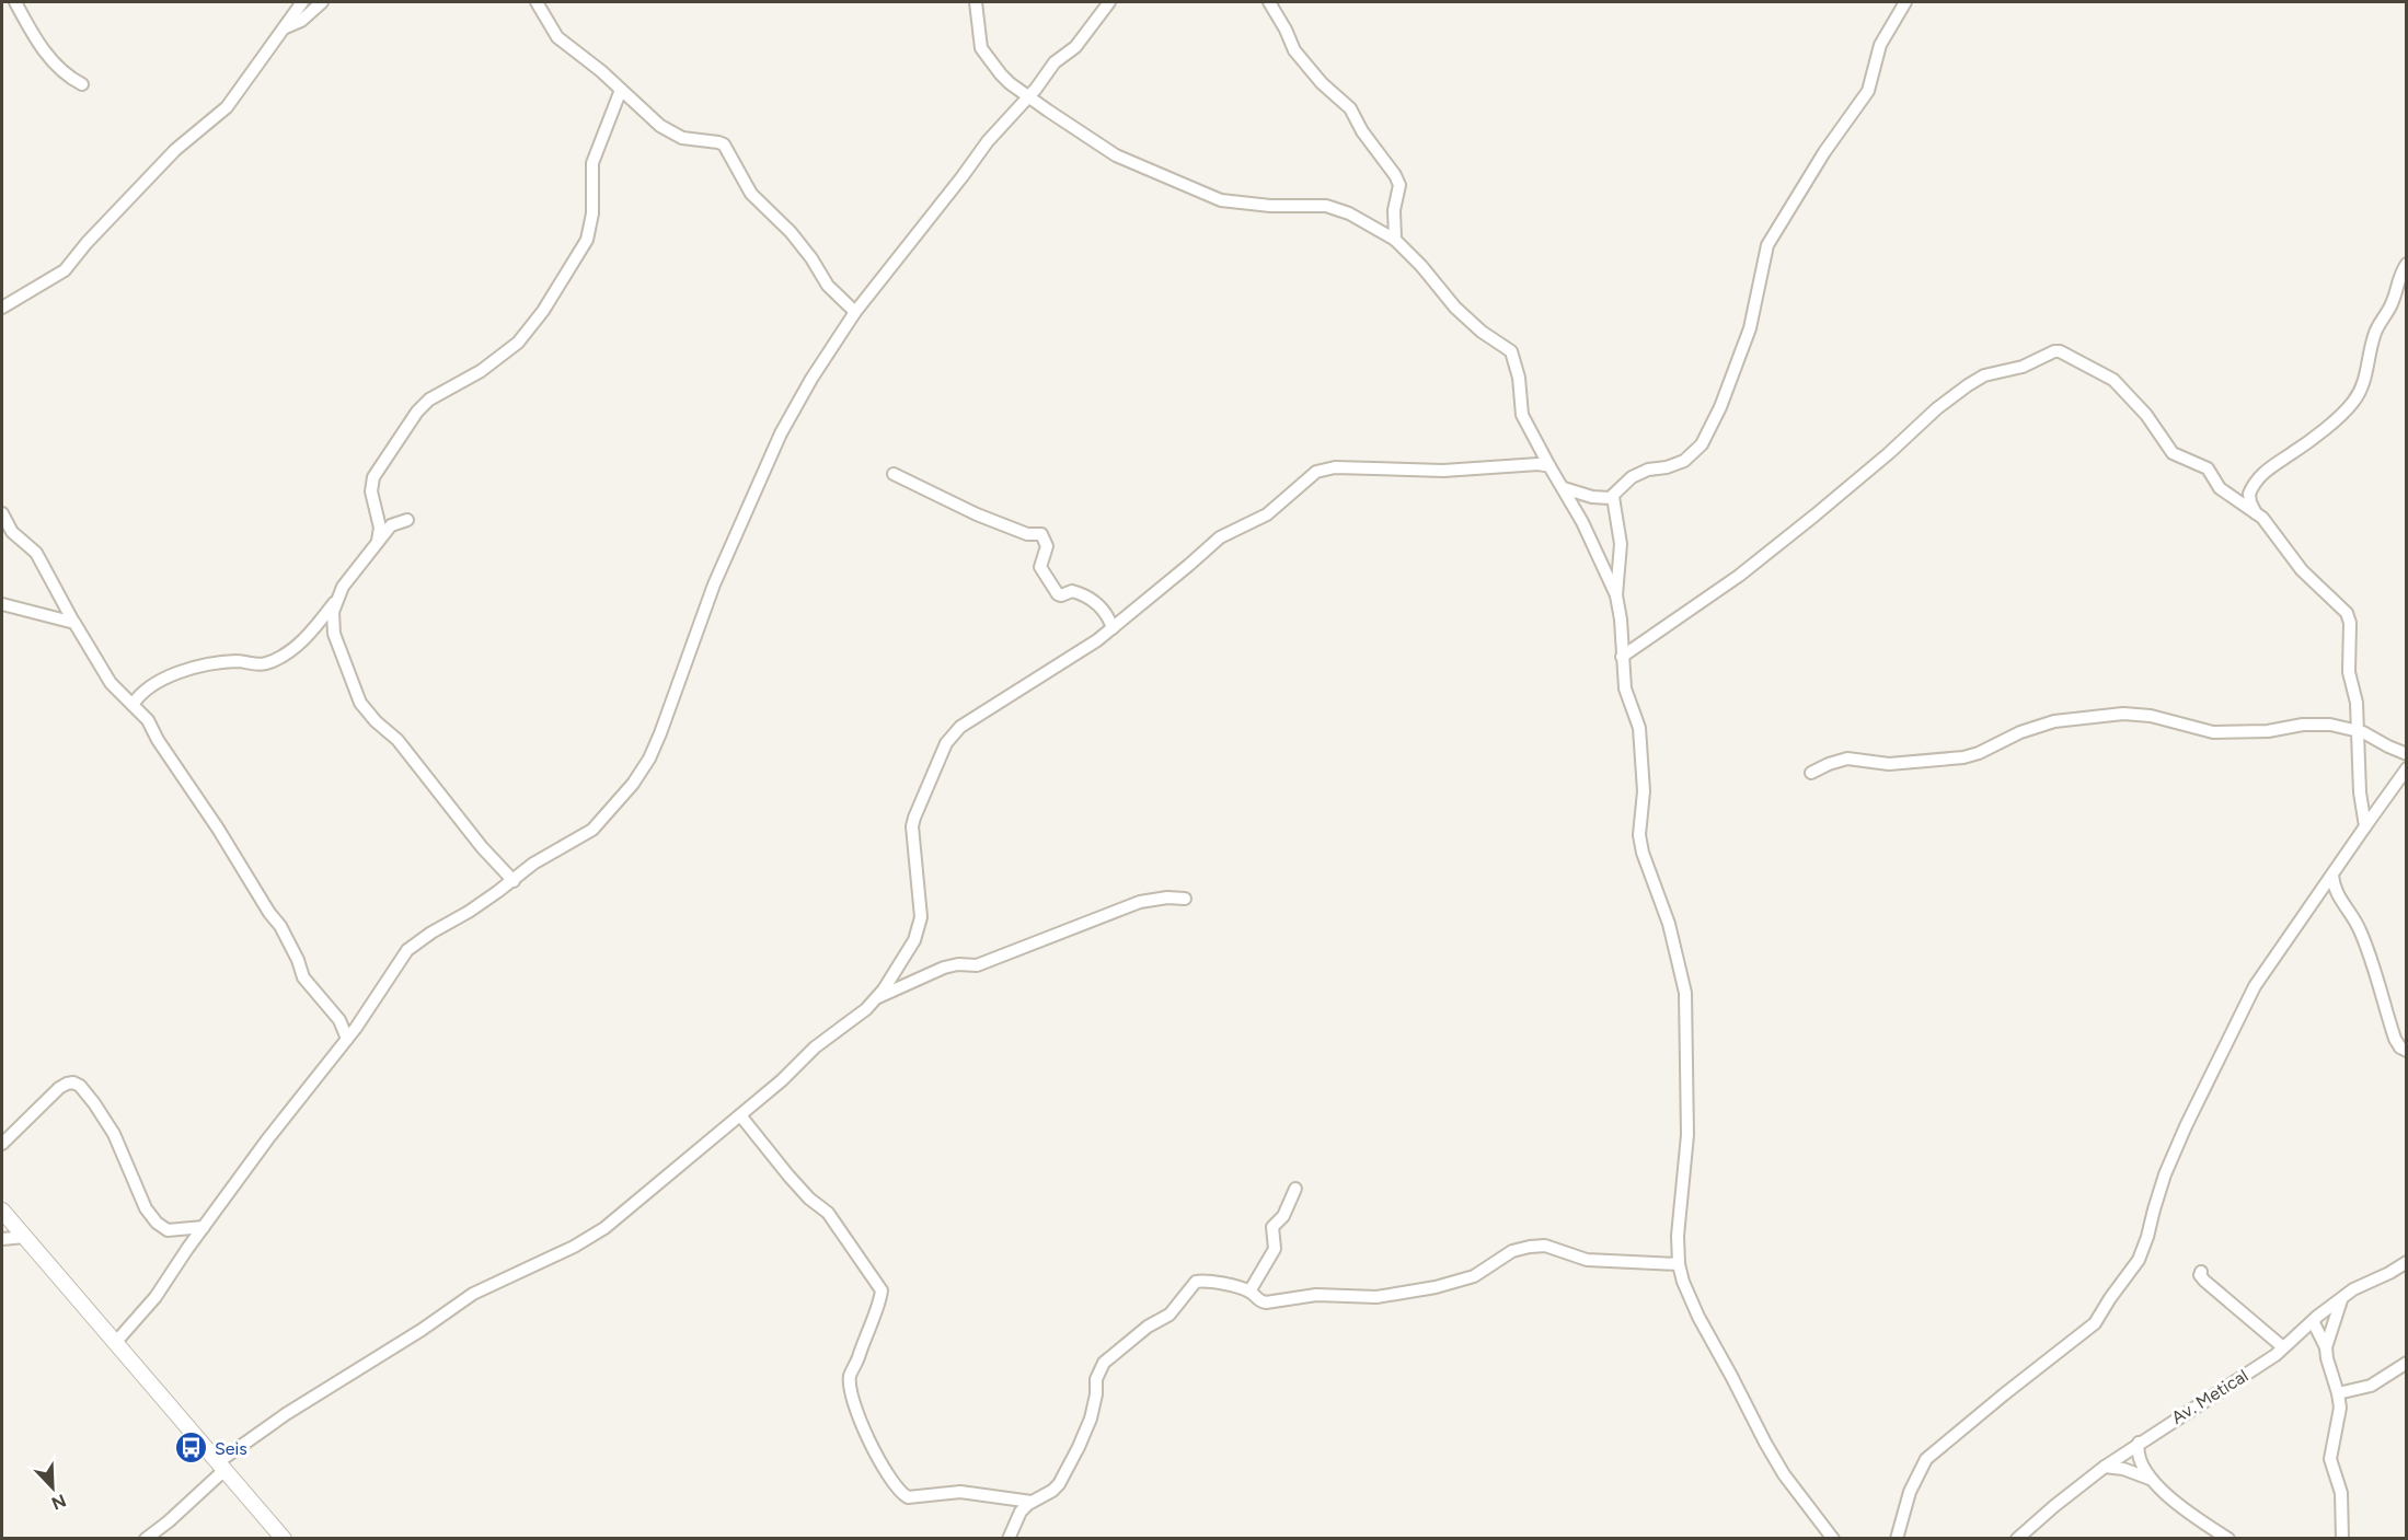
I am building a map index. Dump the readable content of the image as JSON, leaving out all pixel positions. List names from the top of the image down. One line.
{"streets":{"street":["Av. Metical"]},"places":{"bus stop":["Seis"]},"north":"bottom right"}
